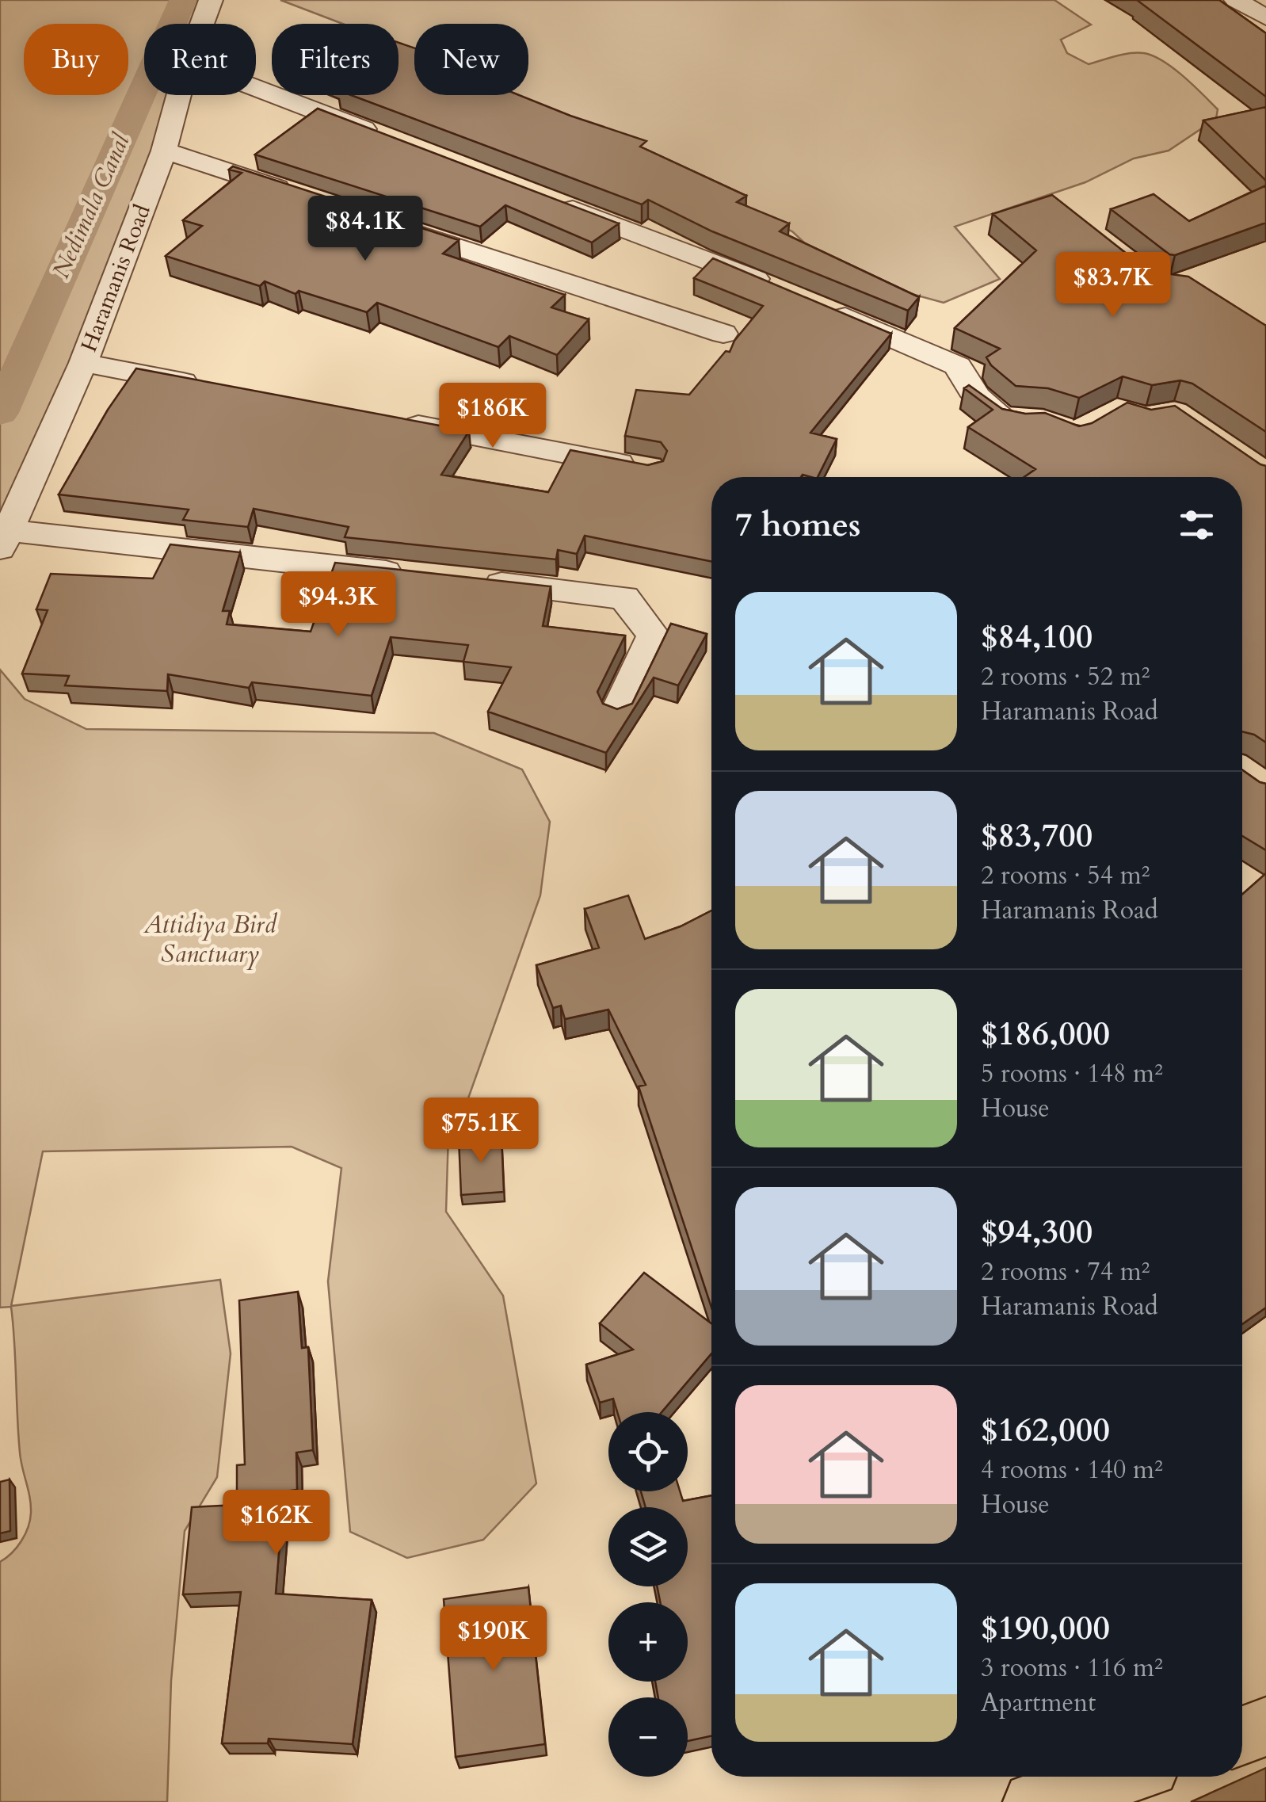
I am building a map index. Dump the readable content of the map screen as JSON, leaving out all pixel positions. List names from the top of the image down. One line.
{"streets":{"street":["Haramanis Road"]},"water":["Nedimala Canal"],"parks":["Attidiya Bird Sanctuary"],"page":{"chip":["Buy","Rent","Filters","New"],"price":["$84.1K","$83.7K","$186K","$94.3K","$75.1K","$162K","$190K"],"heading":"7 homes","list":[{"name":"$84,100","note":"2 rooms · 52 m² · Haramanis Road"},{"name":"$83,700","note":"2 rooms · 54 m² · Haramanis Road"},{"name":"$186,000","note":"5 rooms · 148 m² · House"},{"name":"$94,300","note":"2 rooms · 74 m² · Haramanis Road"},{"name":"$162,000","note":"4 rooms · 140 m² · House"},{"name":"$190,000","note":"3 rooms · 116 m² · Apartment"}],"map_buttons":["+","−"]}}
